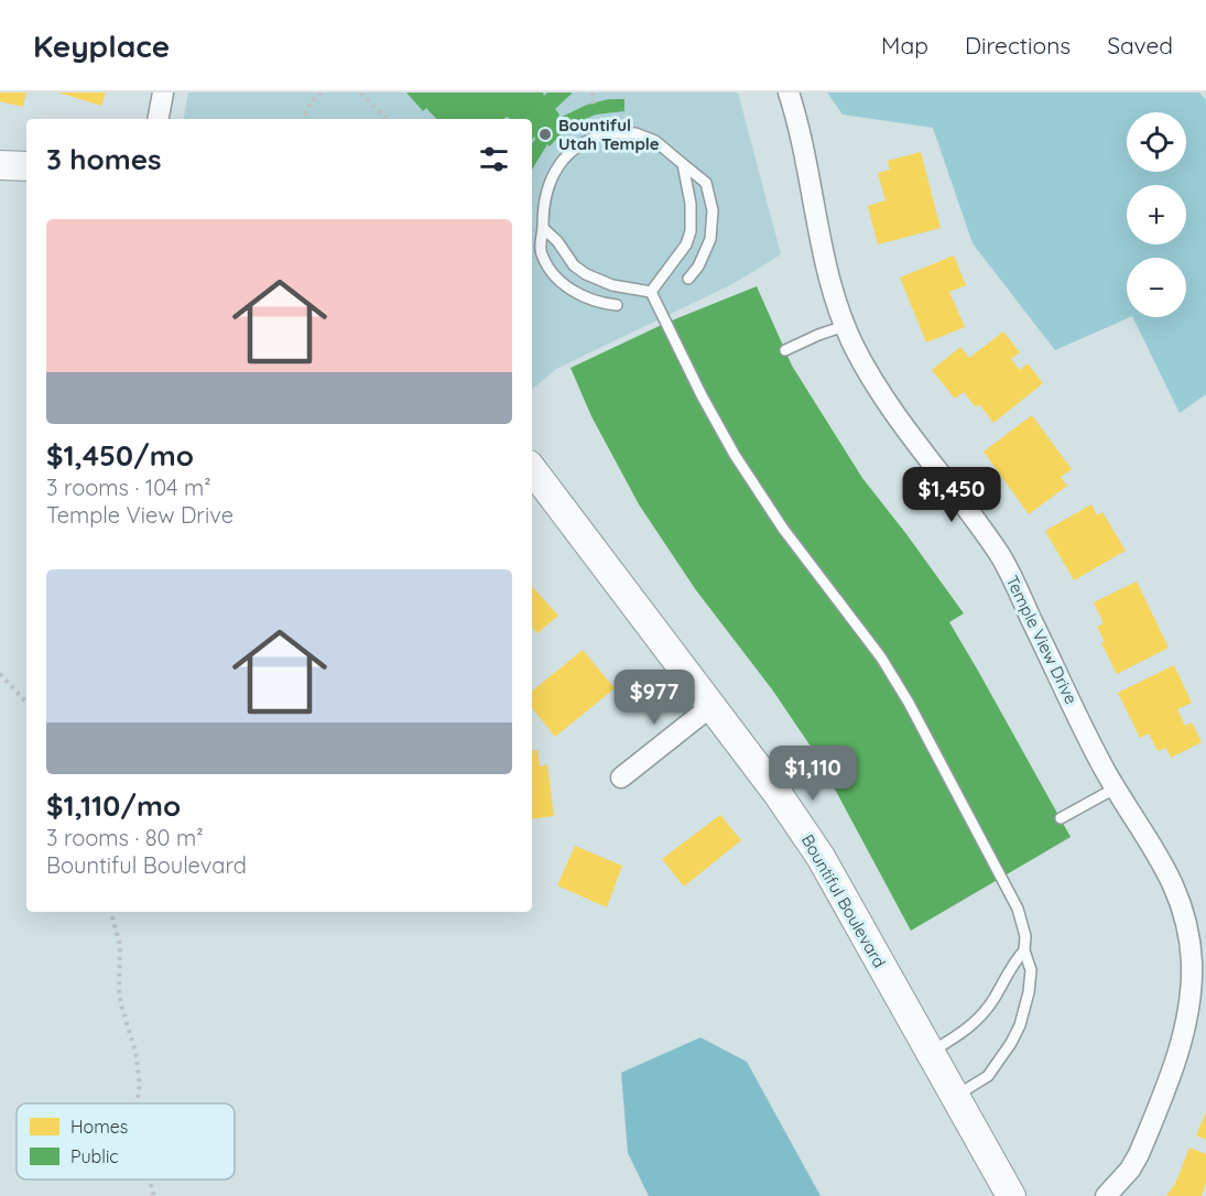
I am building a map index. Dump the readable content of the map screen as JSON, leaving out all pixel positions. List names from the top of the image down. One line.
{"streets":{"main road":["Bountiful Boulevard"],"street":["Temple View Drive"]},"places":["Bountiful Utah Temple"],"legend":["Homes","Public"],"page":{"header":"Keyplace","nav":["Map","Directions","Saved"],"map_buttons":["+","−"],"heading":"3 homes","list":[{"name":"$1,450/mo","note":"3 rooms · 104 m² · Temple View Drive"},{"name":"$1,110/mo","note":"3 rooms · 80 m² · Bountiful Boulevard"}],"price":["$1,450","$977","$1,110"]}}
